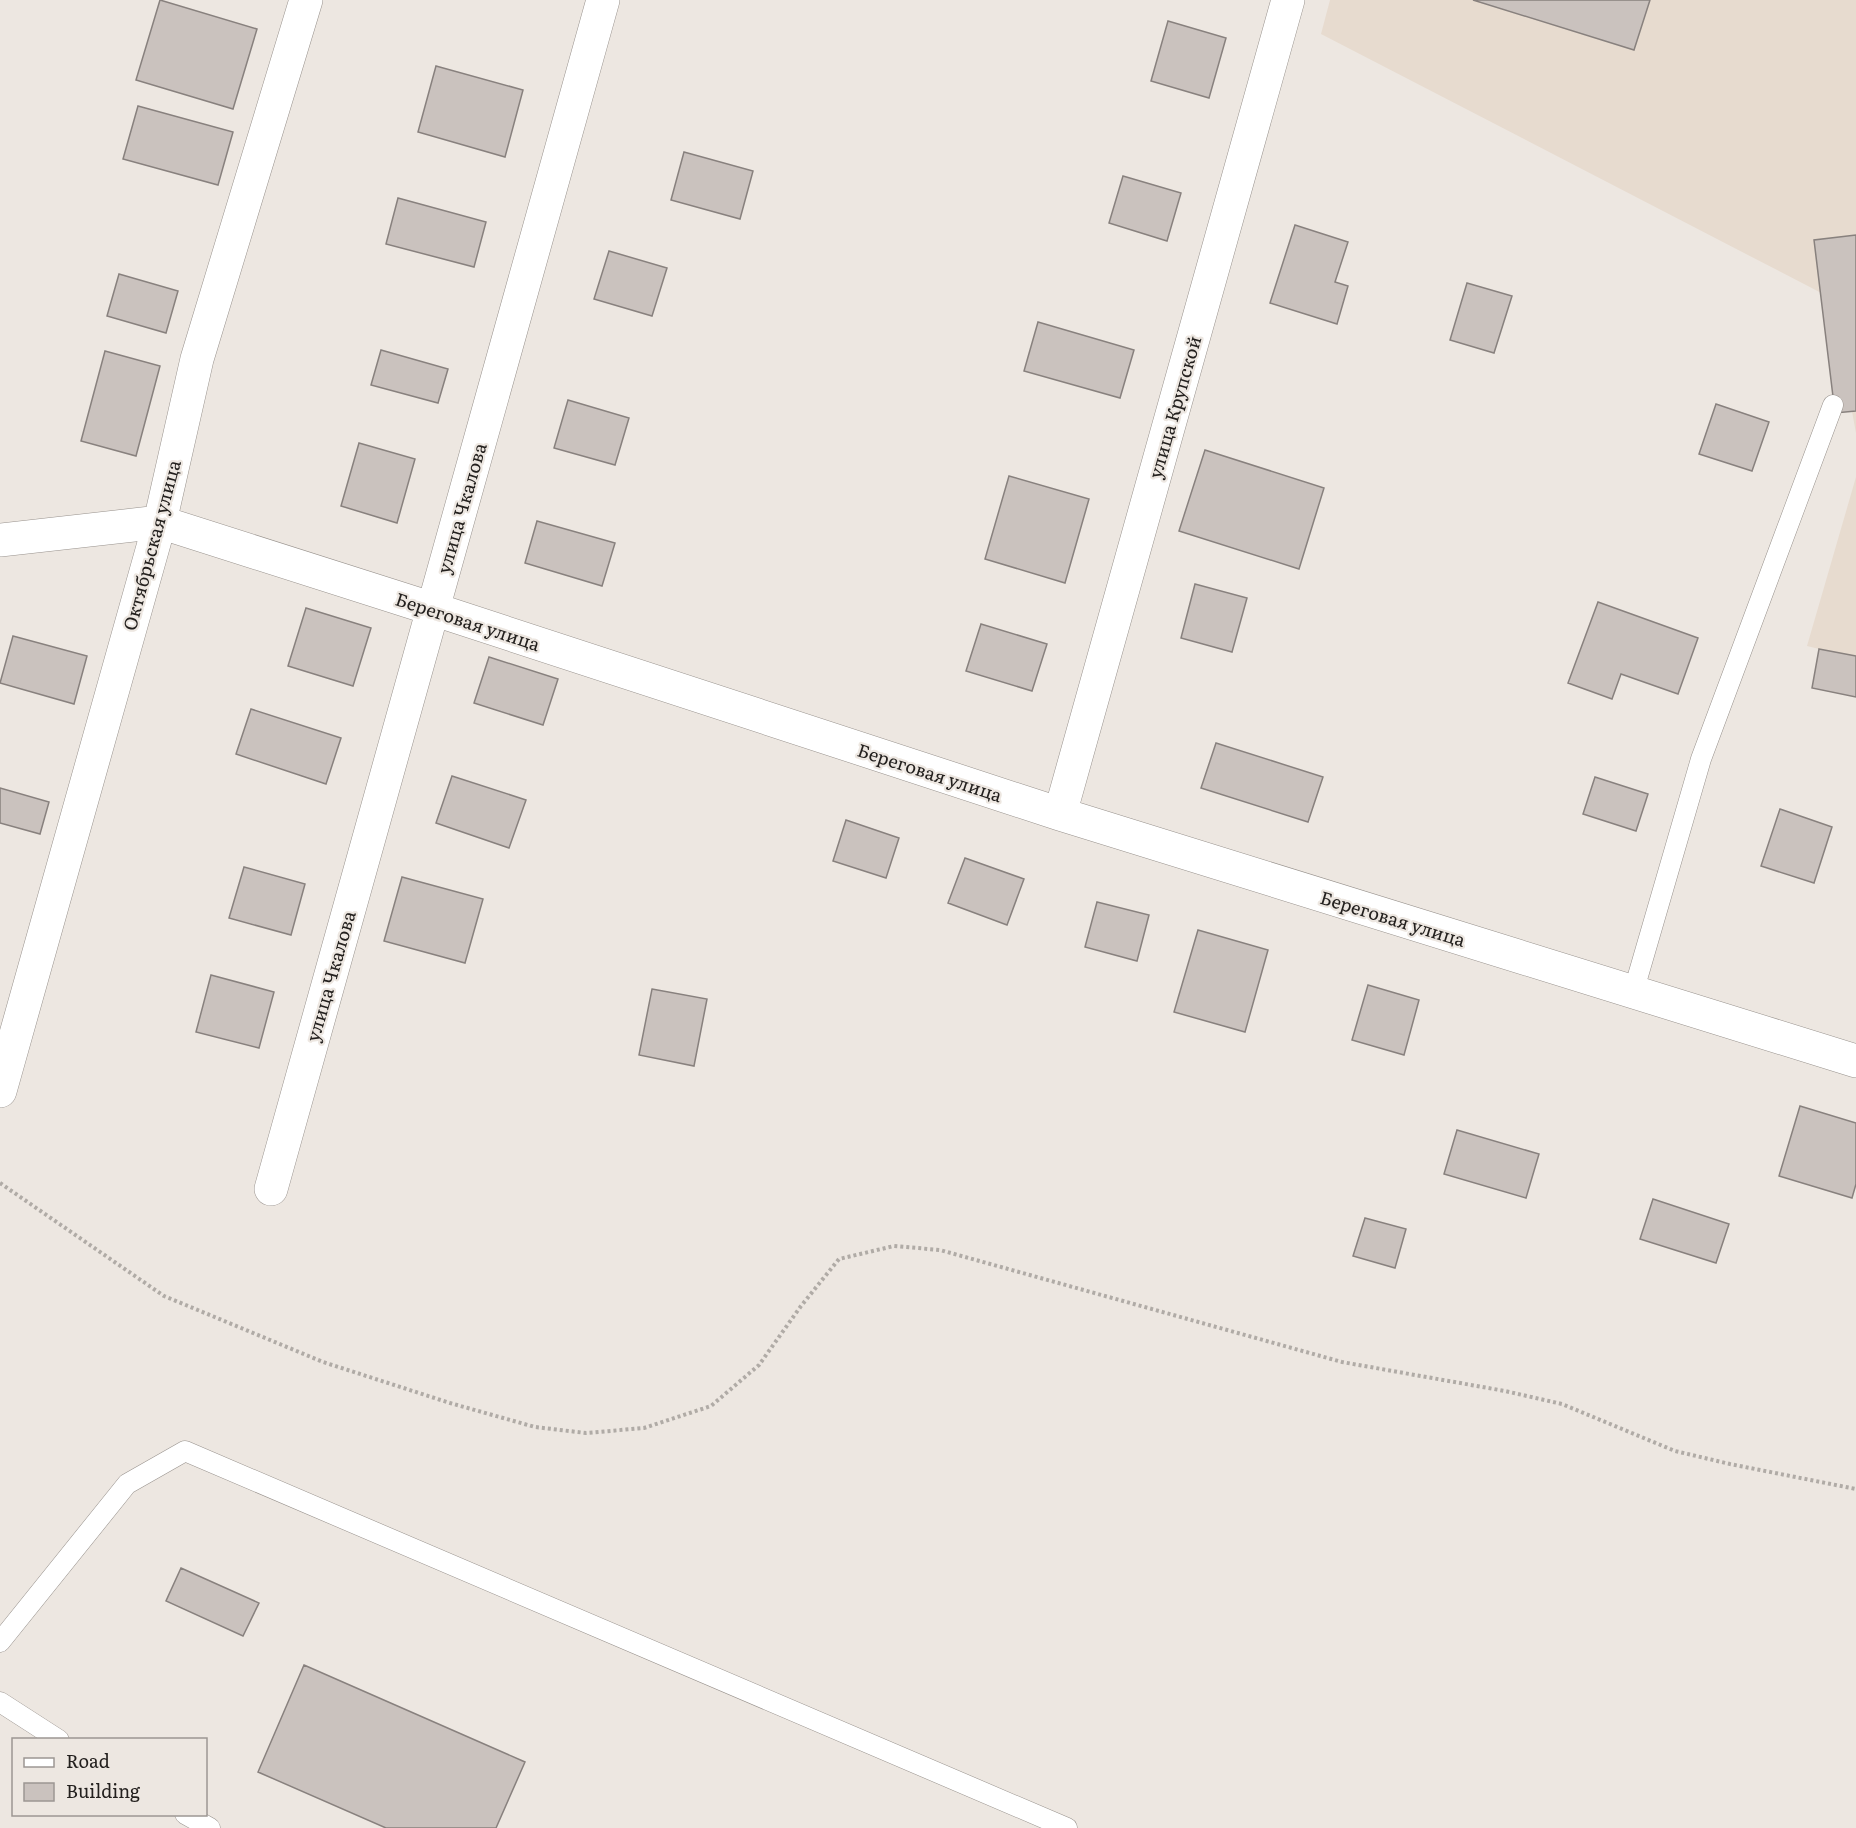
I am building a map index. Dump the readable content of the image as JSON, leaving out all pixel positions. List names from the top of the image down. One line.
{"streets":{"street":["улица Крупской","улица Чкалова","Октябрьская улица","Береговая улица"]},"crossings":[["улица Крупской","Береговая улица"],["улица Чкалова","Береговая улица"],["Октябрьская улица","Береговая улица"]],"legend":["Road","Building"]}
